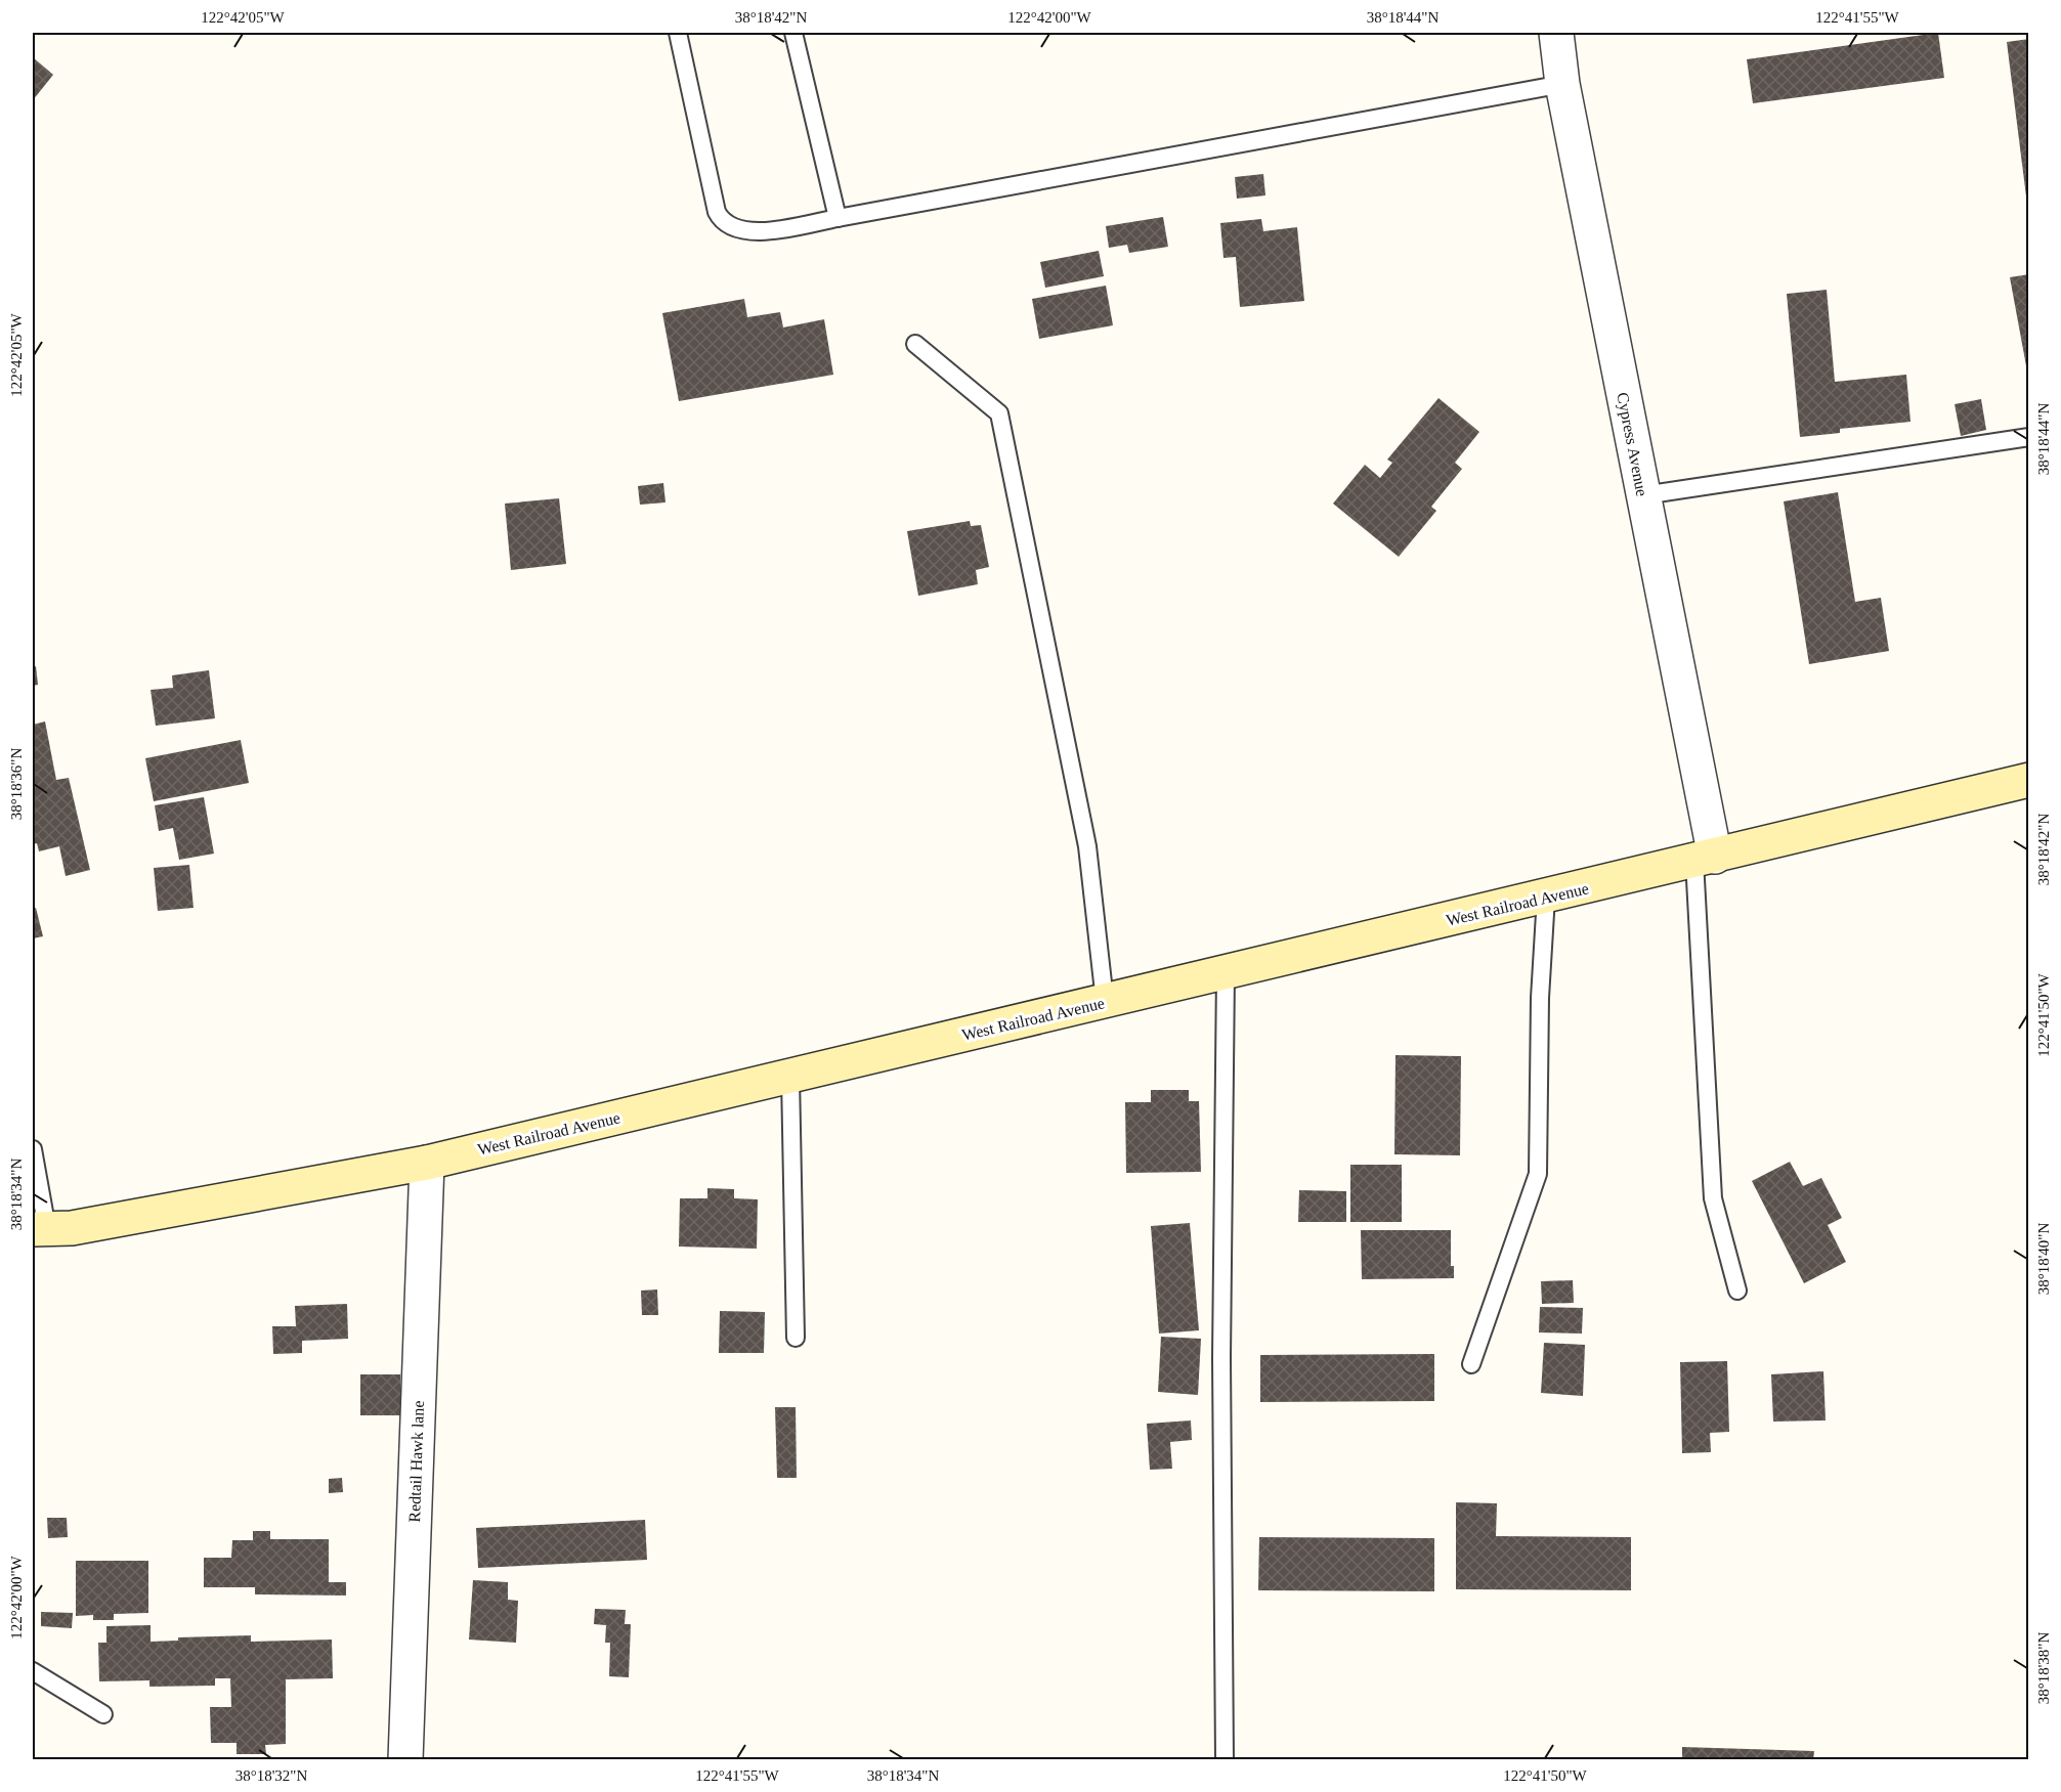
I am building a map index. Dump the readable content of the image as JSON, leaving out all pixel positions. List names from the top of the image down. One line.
{"streets":{"main road":["West Railroad Avenue"],"street":["Cypress Avenue","Redtail Hawk lane"]},"crossings":[["Cypress Avenue","West Railroad Avenue"],["West Railroad Avenue","Redtail Hawk lane"]],"coordinates":["122°42'05\"W","38°18'42\"N","122°42'00\"W","38°18'44\"N","122°41'55\"W","38°18'36\"N","122°41'50\"W","38°18'34\"N","38°18'40\"N","38°18'38\"N","38°18'32\"N"]}
